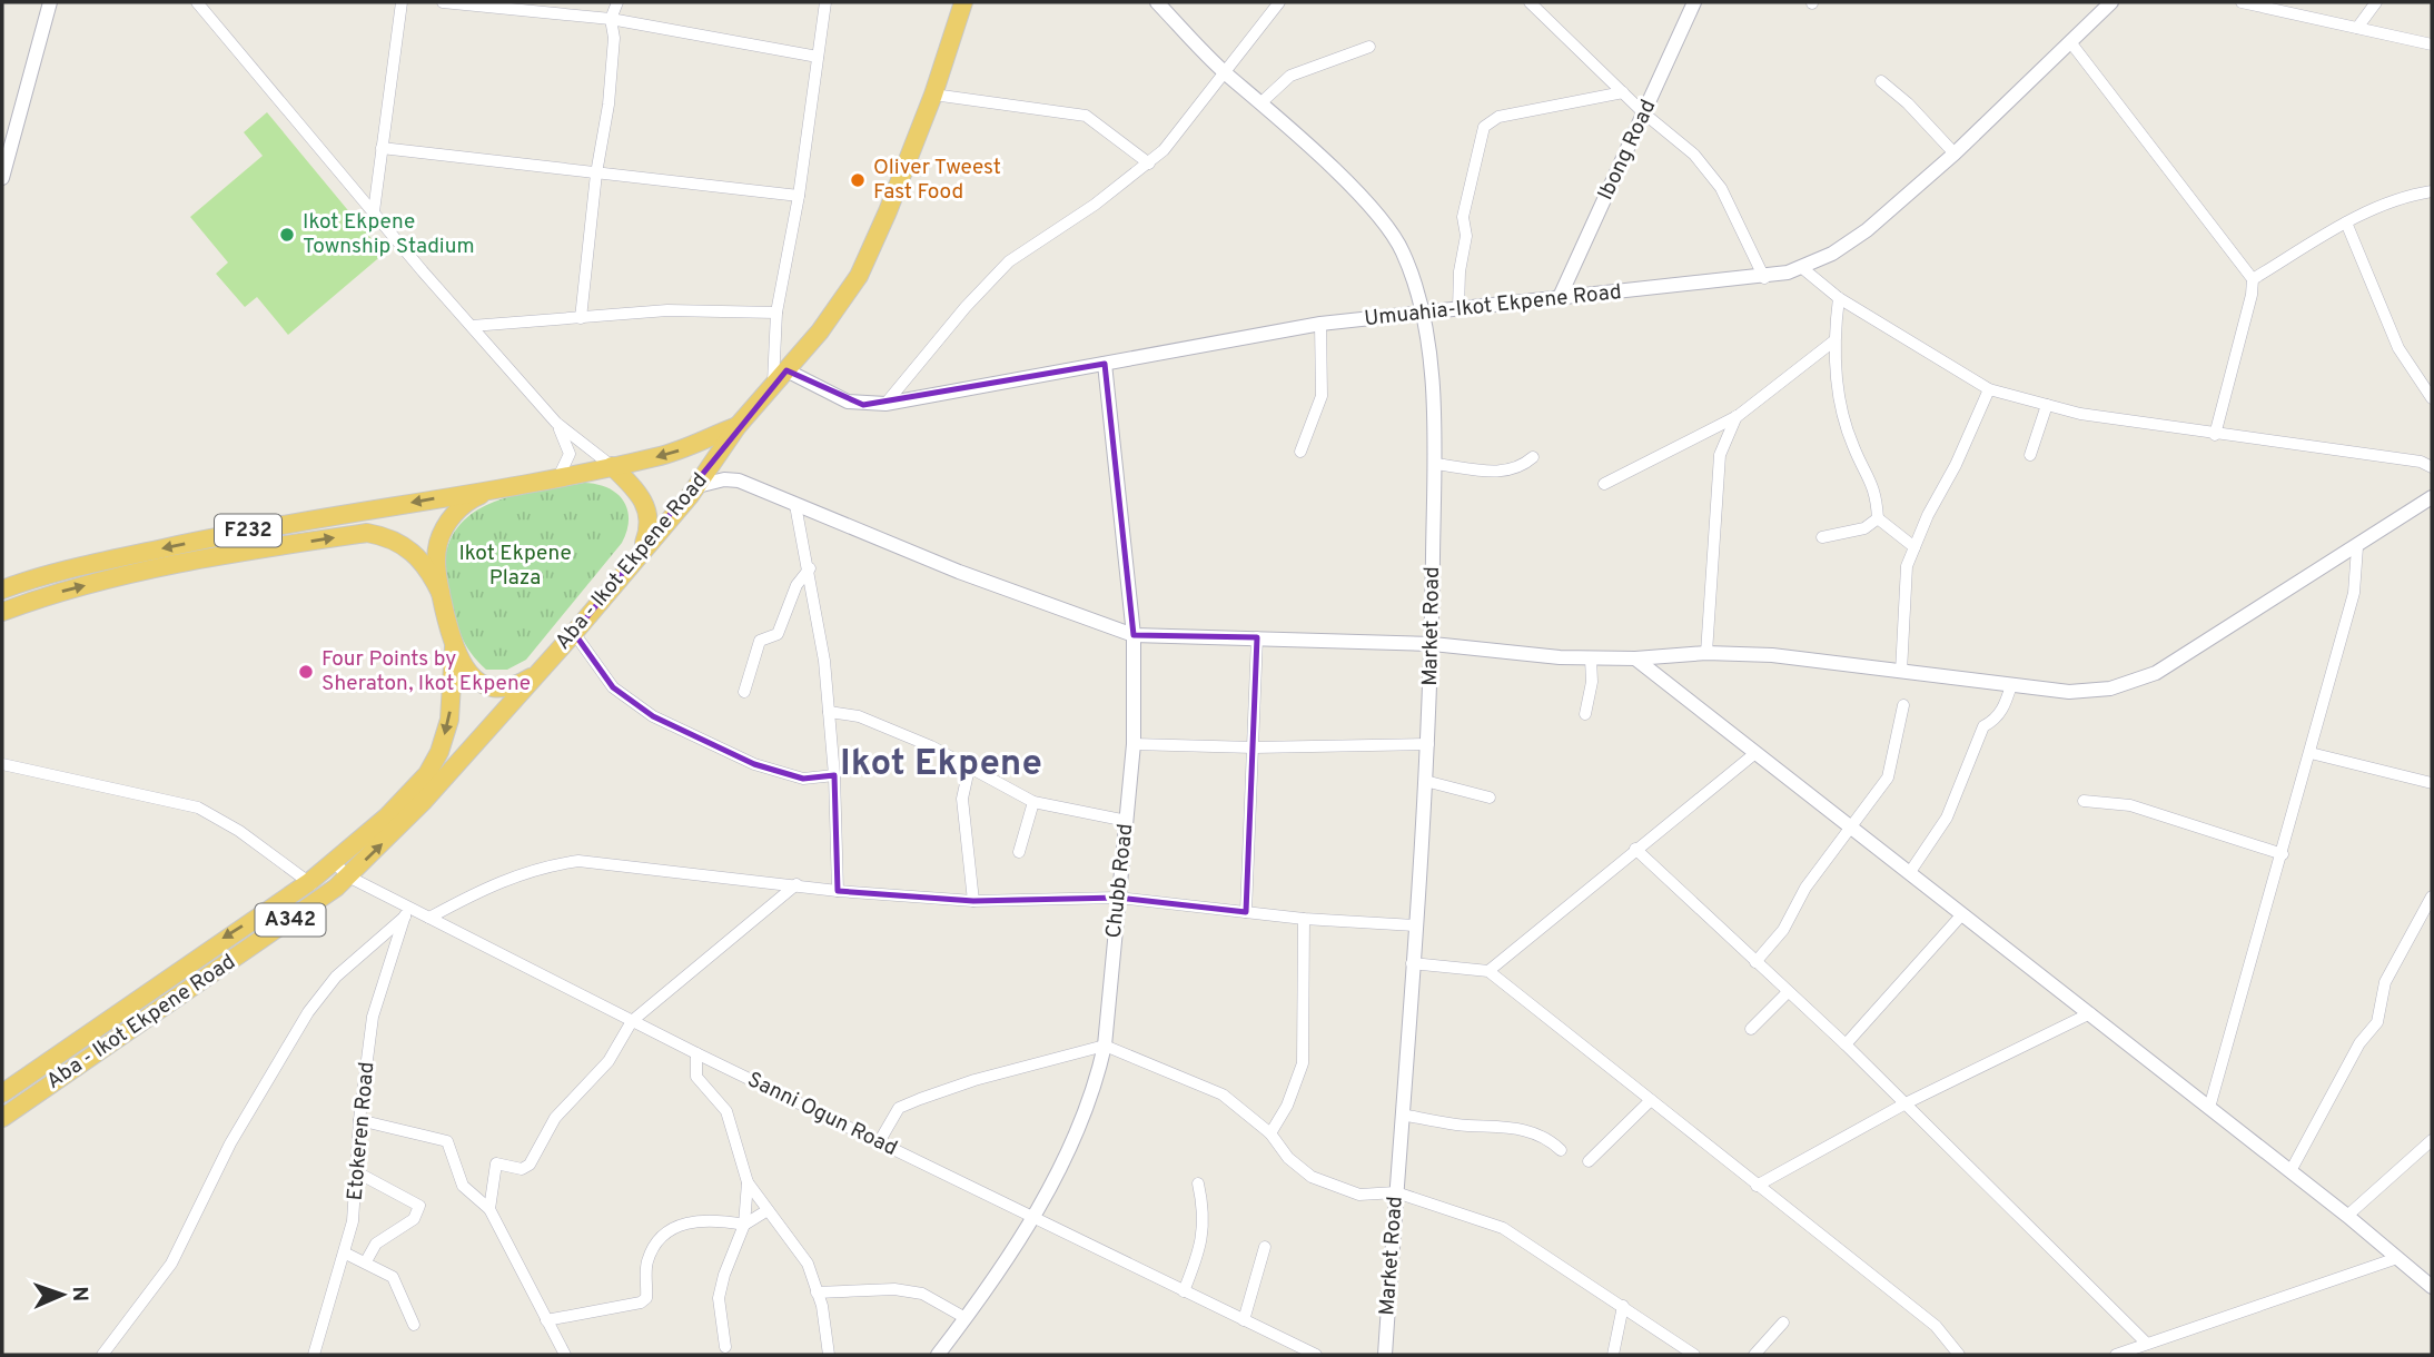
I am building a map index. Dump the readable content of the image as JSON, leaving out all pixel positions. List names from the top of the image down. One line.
{"streets":{"highway":["F232","Aba - Ikot Ekpene Road","A342"],"main road":["Ibong Road","Umuahia-Ikot Ekpene Road","Market Road","Chubb Road"],"street":["Sanni Ogun Road","Etokeren Road"]},"crossings":[["Ibong Road","Umuahia-Ikot Ekpene Road"],["Umuahia-Ikot Ekpene Road","Aba - Ikot Ekpene Road"],["Umuahia-Ikot Ekpene Road","Market Road"],["Umuahia-Ikot Ekpene Road","Chubb Road"],["F232","Aba - Ikot Ekpene Road"],["F232","A342"],["Aba - Ikot Ekpene Road","A342"],["Aba - Ikot Ekpene Road","Sanni Ogun Road"],["Chubb Road","Sanni Ogun Road"],["A342","Sanni Ogun Road"],["Sanni Ogun Road","Etokeren Road"]],"districts":["Ikot Ekpene"],"parks":["Ikot Ekpene Plaza"],"places":["Oliver Tweest Fast Food","Ikot Ekpene Township Stadium","Four Points by Sheraton, Ikot Ekpene"],"north":"right"}
